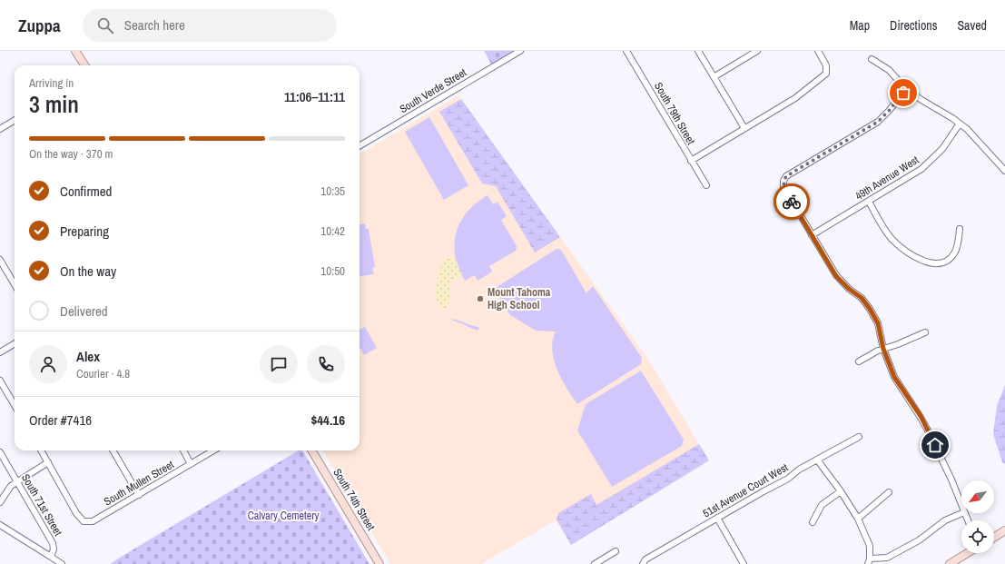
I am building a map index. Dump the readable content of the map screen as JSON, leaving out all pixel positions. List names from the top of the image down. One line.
{"streets":{"main road":["South 74th Street"],"street":["South Verde Street","South 79th Street","49th Avenue West","South Mullen Street","51st Avenue Court West","South 71st Street"]},"parks":["Calvary Cemetery"],"places":["Mount Tahoma High School"],"north":"bottom left","page":{"header":"Zuppa","search":"Search here","nav":["Map","Directions","Saved"],"heading":["3 min","Arriving in","11:06–11:11"],"panel":["Alex","Courier · 4.8","Order #7416","$44.16"],"bar":"On the way · 370 m","list":[["Confirmed","10:35"],["Preparing","10:42"],["On the way","10:50"],"Delivered"]}}
